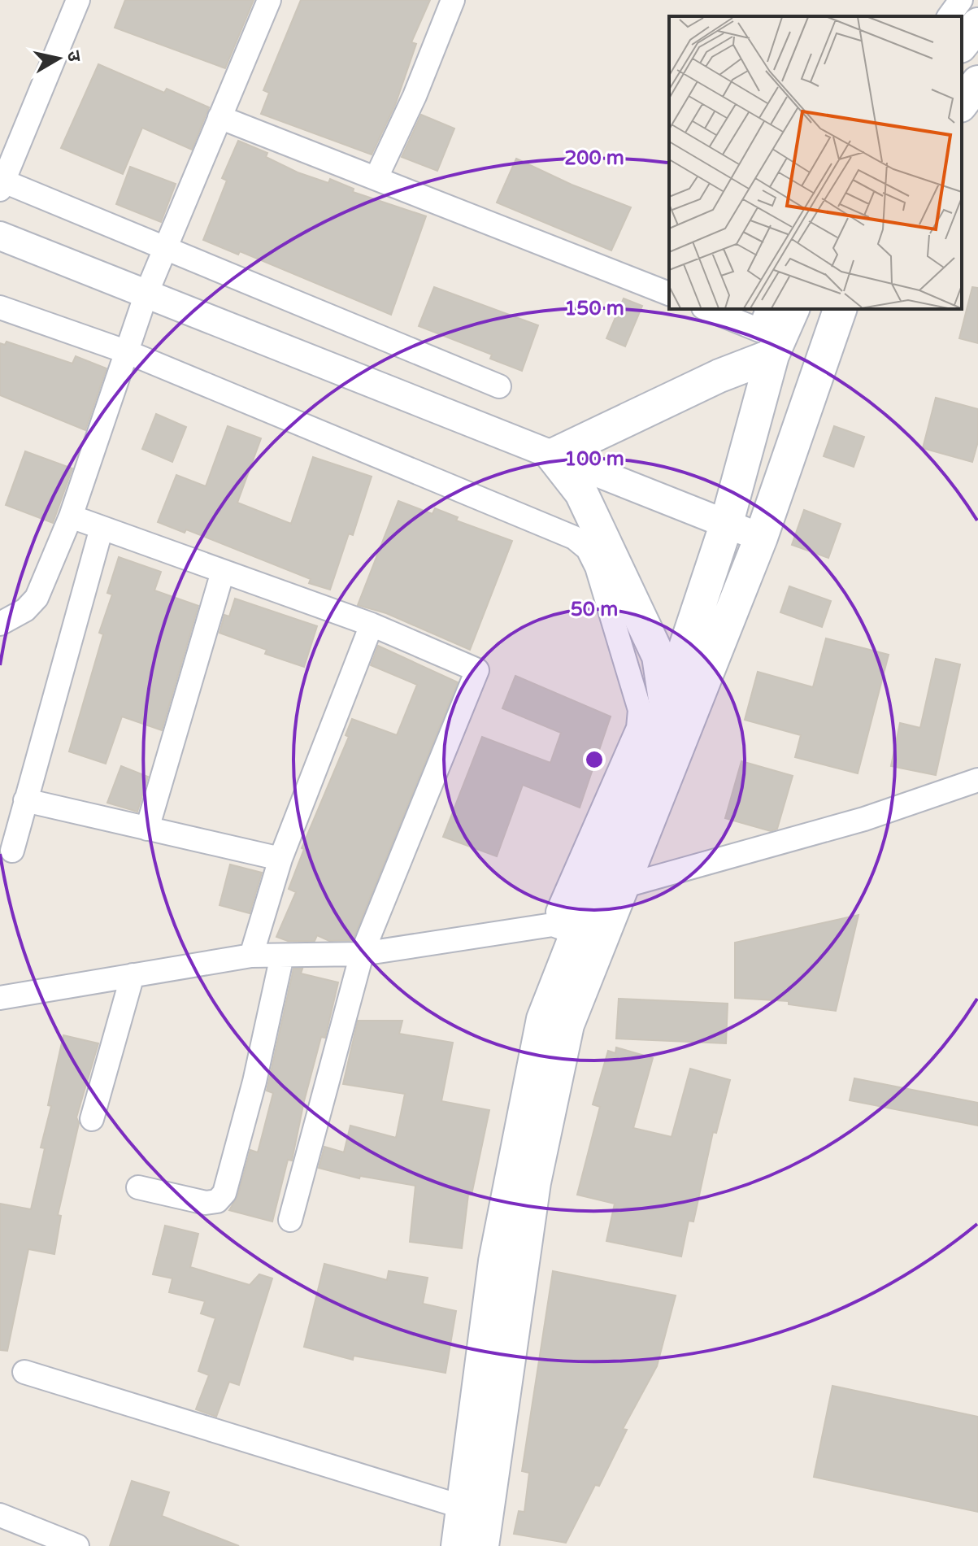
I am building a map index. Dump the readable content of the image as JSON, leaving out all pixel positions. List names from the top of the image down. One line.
{"north":"right","rings":["200 m","150 m","100 m","50 m"]}
